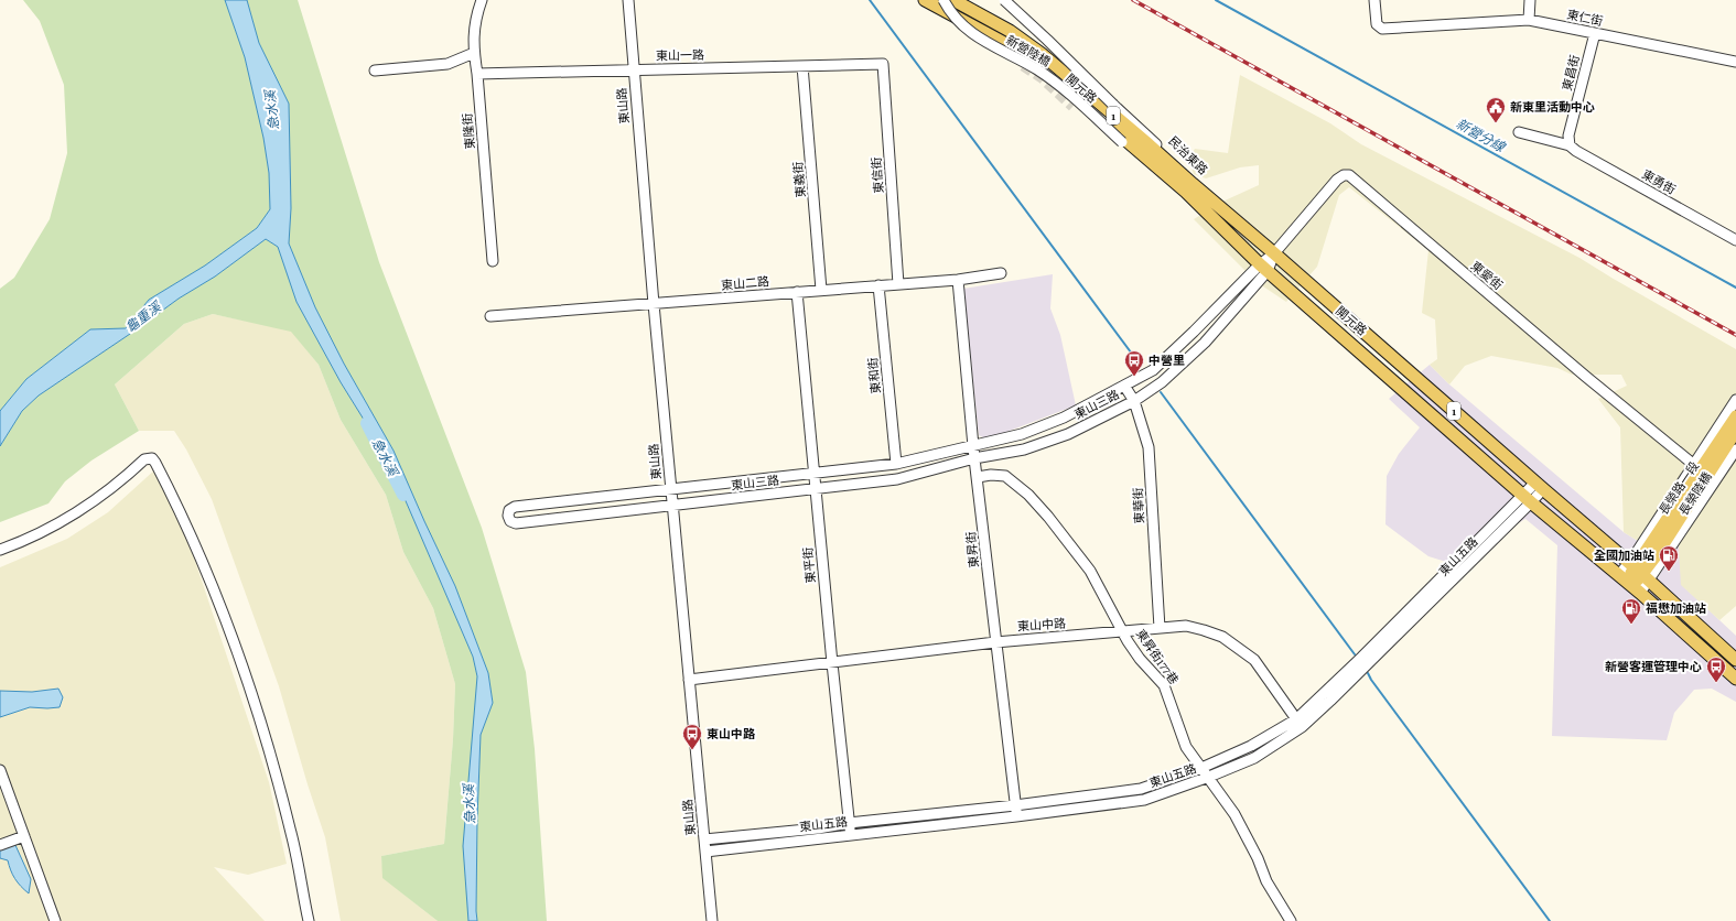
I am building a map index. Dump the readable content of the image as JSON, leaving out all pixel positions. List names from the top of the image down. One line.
{"streets":{"main road":["開元路","1","長榮路一段","長榮陸橋"],"street":["東仁街","新營陸橋","東山一路","東昌街","東山路","東隆街","民治東路","東信街","東義街","東勇街","東愛街","東山二路","東和街","東山三路","東華街","東昇街","東山五路","東平街","東山中路","東昇街177巷"]},"crossings":[["東仁街","東昌街"],["新營陸橋","開元路"],["新營陸橋","民治東路"],["東山一路","東山路"],["東山一路","東隆街"],["東山一路","東信街"],["東山一路","東義街"],["東昌街","東勇街"],["開元路","民治東路"],["開元路","東愛街"],["開元路","東山三路"],["開元路","長榮路一段"],["開元路","東山五路"],["東山路","東山二路"],["東山路","東山三路"],["東山路","東山五路"],["東山路","東山中路"],["東信街","東山二路"],["東義街","東山二路"],["東愛街","東山三路"],["東愛街","長榮路一段"],["東山二路","東和街"],["東山二路","東昇街"],["東山二路","東平街"],["東和街","東山三路"],["東山三路","東華街"],["東山三路","東昇街"],["東山三路","東平街"],["長榮路一段","長榮陸橋"],["東華街","東山中路"],["東昇街","東山五路"],["東昇街","東山中路"],["東山五路","東平街"],["東山五路","東山中路"],["東山五路","東昇街177巷"],["東平街","東山中路"],["東山中路","東昇街177巷"]],"water":["急水溪","新營分線","龜重溪"],"places":{"public building":["新東里活動中心"],"bus stop":["中營里","新營客運管理中心","東山中路"],"fuel station":["全國加油站","福懋加油站"]}}
